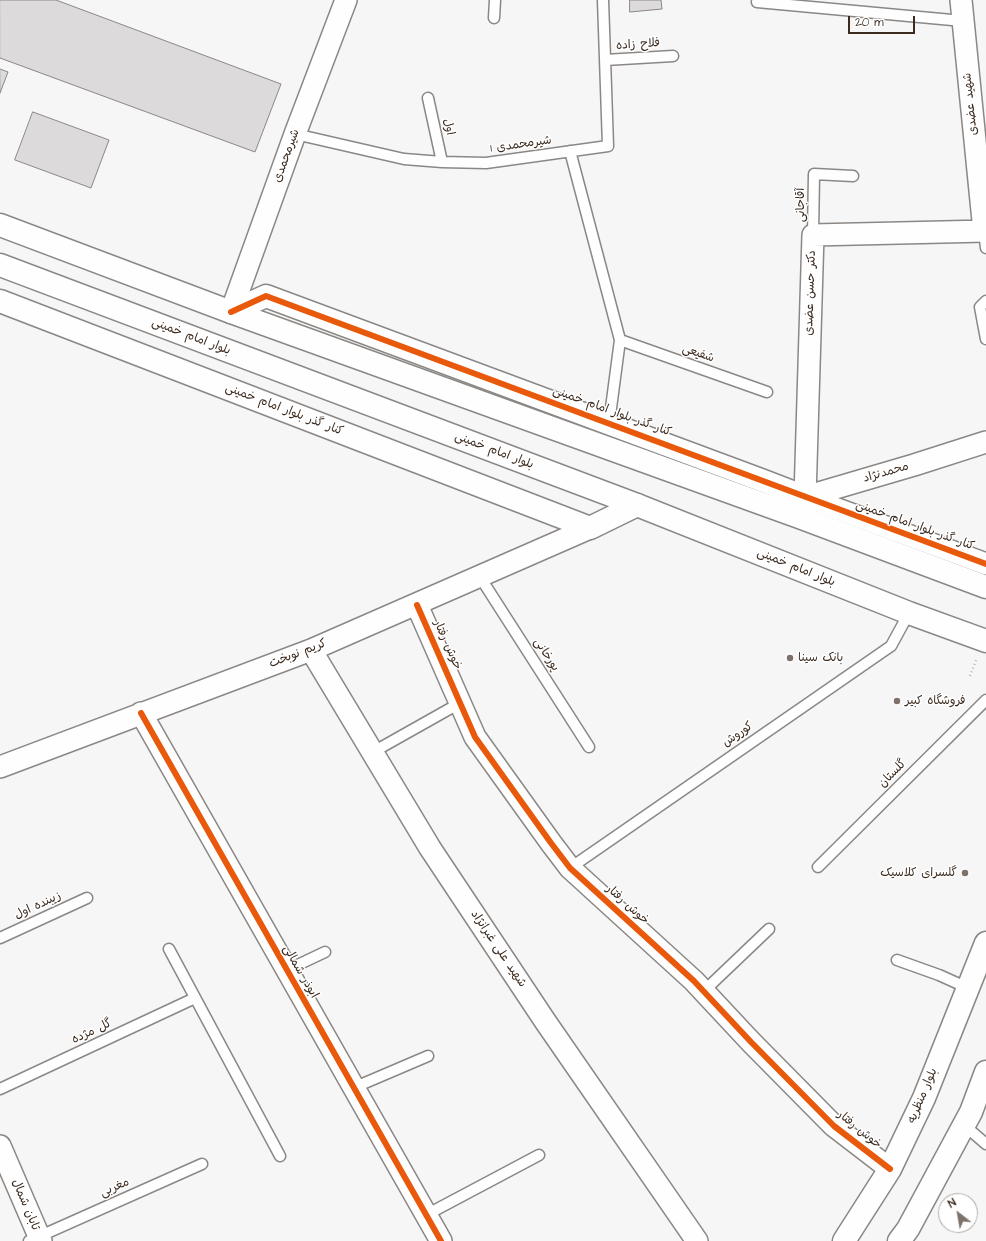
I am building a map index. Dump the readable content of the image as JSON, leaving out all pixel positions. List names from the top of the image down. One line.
{"streets":{"main road":["بلوار امام خمینی","کنار گذر بلوار امام خمینی","بلوار منظریه"],"street":["شهید عضدی","شیرمحمدی","دکتر حسن عضدی","محمدنژاد","خوش رفتار","کریم نوبخت","شهید علی غبرانژاد","ابوذر شمالی","تابان شمال"],"lane":["فلاح زاده","اول","شیرمحمدی 1","آقاجانی","شفیعی","پورخانی","کوروش","گلستان","زیبنده اول","گل مژده","مغربی"]},"crossings":[["فلاح زاده","شیرمحمدی 1"],["شهید عضدی","دکتر حسن عضدی"],["اول","شیرمحمدی 1"],["شیرمحمدی 1","شیرمحمدی"],["شیرمحمدی","کنار گذر بلوار امام خمینی"],["آقاجانی","دکتر حسن عضدی"],["دکتر حسن عضدی","کنار گذر بلوار امام خمینی"],["دکتر حسن عضدی","محمدنژاد"],["بلوار امام خمینی","کوروش"],["کنار گذر بلوار امام خمینی","محمدنژاد"],["کنار گذر بلوار امام خمینی","کریم نوبخت"],["خوش رفتار","کریم نوبخت"],["خوش رفتار","کوروش"],["خوش رفتار","بلوار منظریه"],["کریم نوبخت","پورخانی"],["کریم نوبخت","شهید علی غبرانژاد"],["کریم نوبخت","ابوذر شمالی"],["مغربی","تابان شمال"]],"places":["بانک سینا","فروشگاه کبیر","گلسرای کلاسیک"],"scale_bar":"20 m","north":"top left"}
